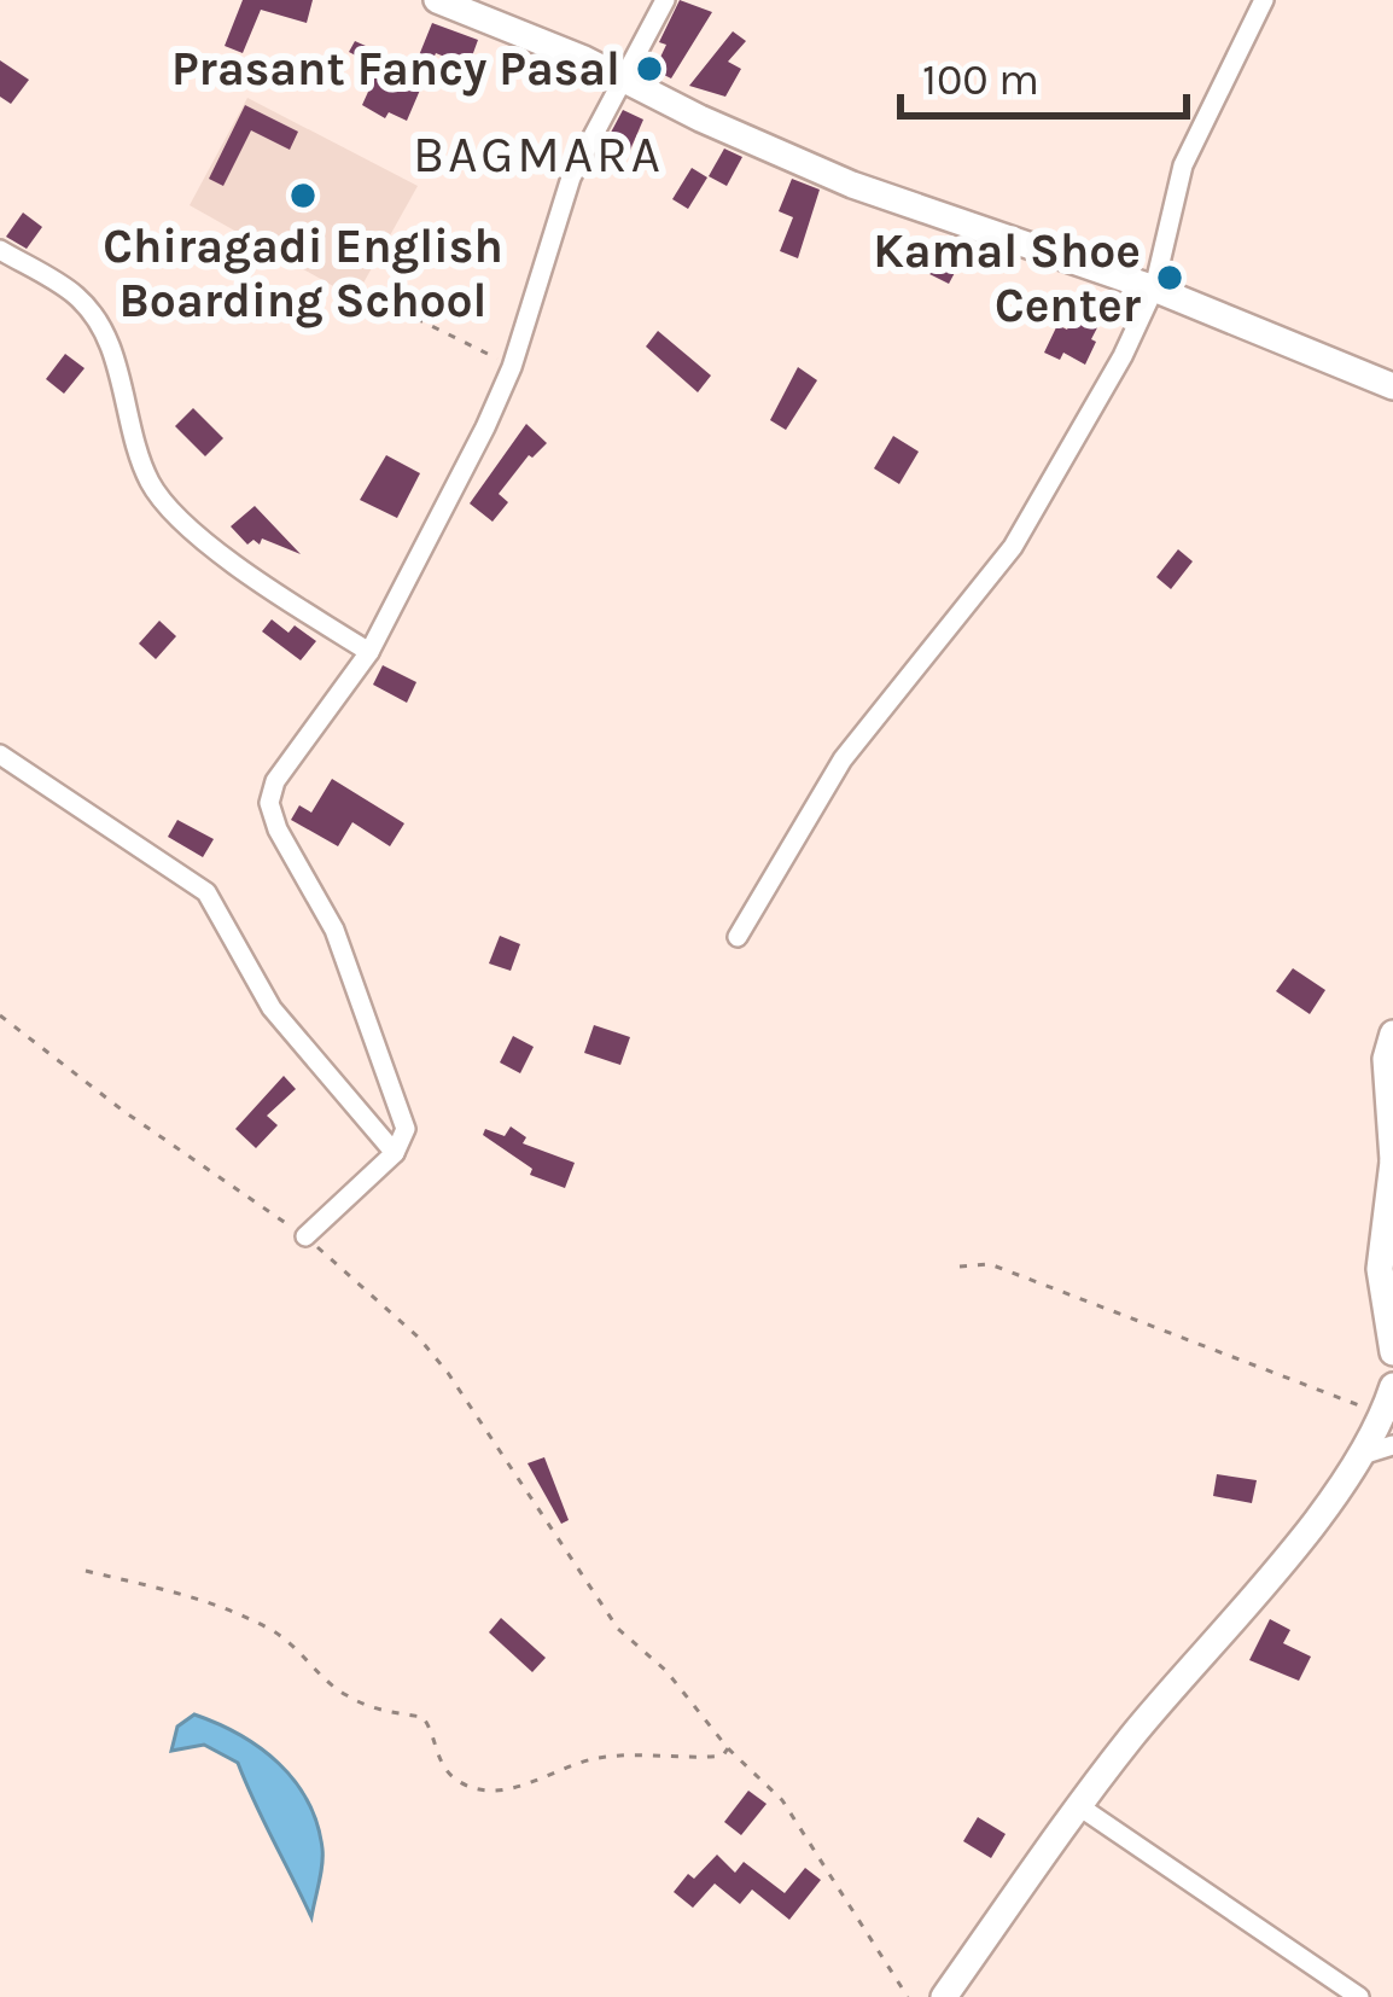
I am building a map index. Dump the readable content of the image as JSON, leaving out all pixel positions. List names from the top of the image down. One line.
{"districts":["BAGMARA"],"places":["Prasant Fancy Pasal","Chiragadi English Boarding School","Kamal Shoe Center"],"scale_bar":"100 m"}
